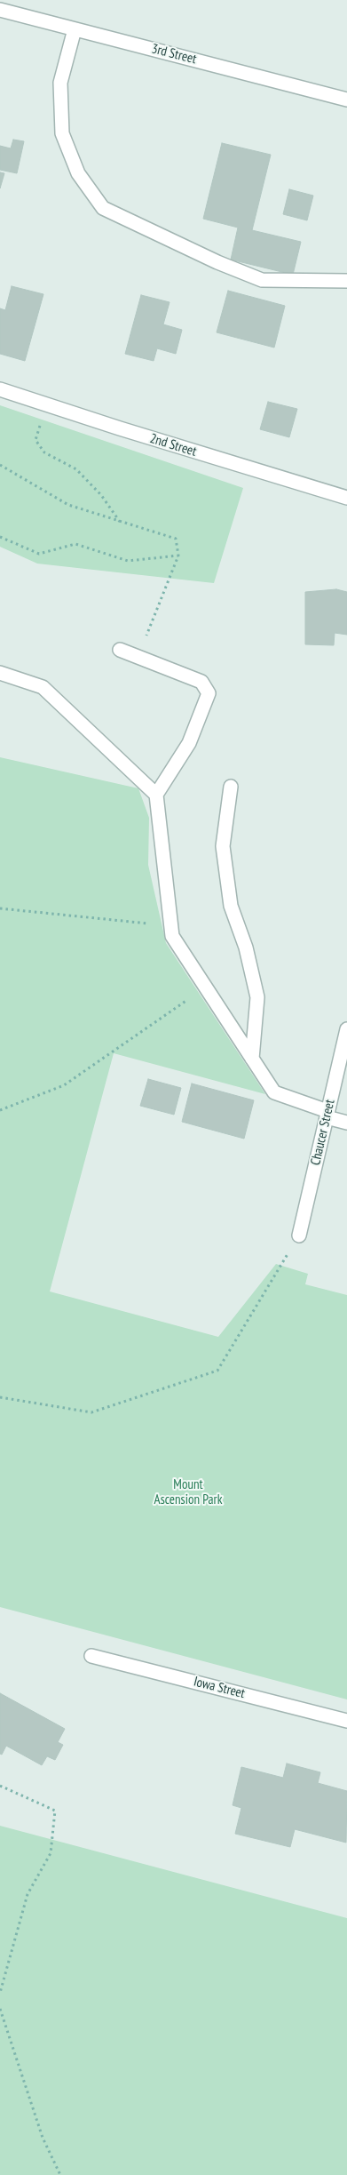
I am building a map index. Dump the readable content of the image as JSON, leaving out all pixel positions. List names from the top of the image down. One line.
{"streets":{"street":["3rd Street","2nd Street","Chaucer Street","Iowa Street"]},"parks":["Mount Ascension Park"]}
